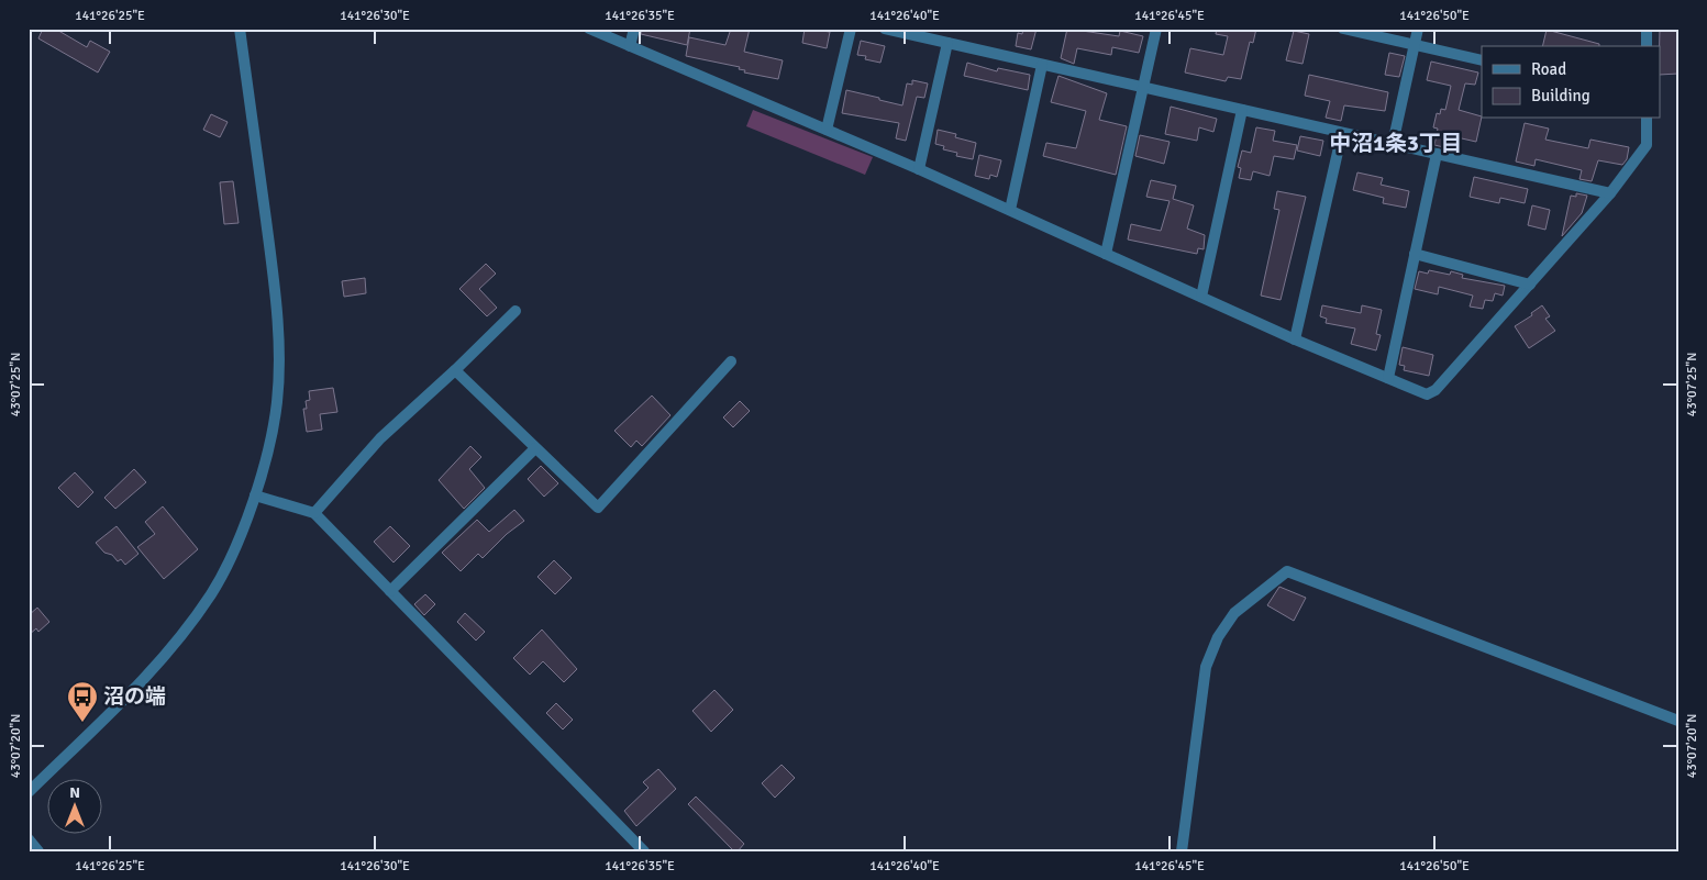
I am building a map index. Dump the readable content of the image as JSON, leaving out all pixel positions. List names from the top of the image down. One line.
{"districts":["中沼1条3丁目"],"places":{"bus stop":["沼の端"]},"legend":["Road","Building"],"north":"top","coordinates":["141°26'25\"E","141°26'30\"E","141°26'35\"E","141°26'40\"E","141°26'45\"E","141°26'50\"E","43°07'25\"N","43°07'20\"N"]}
